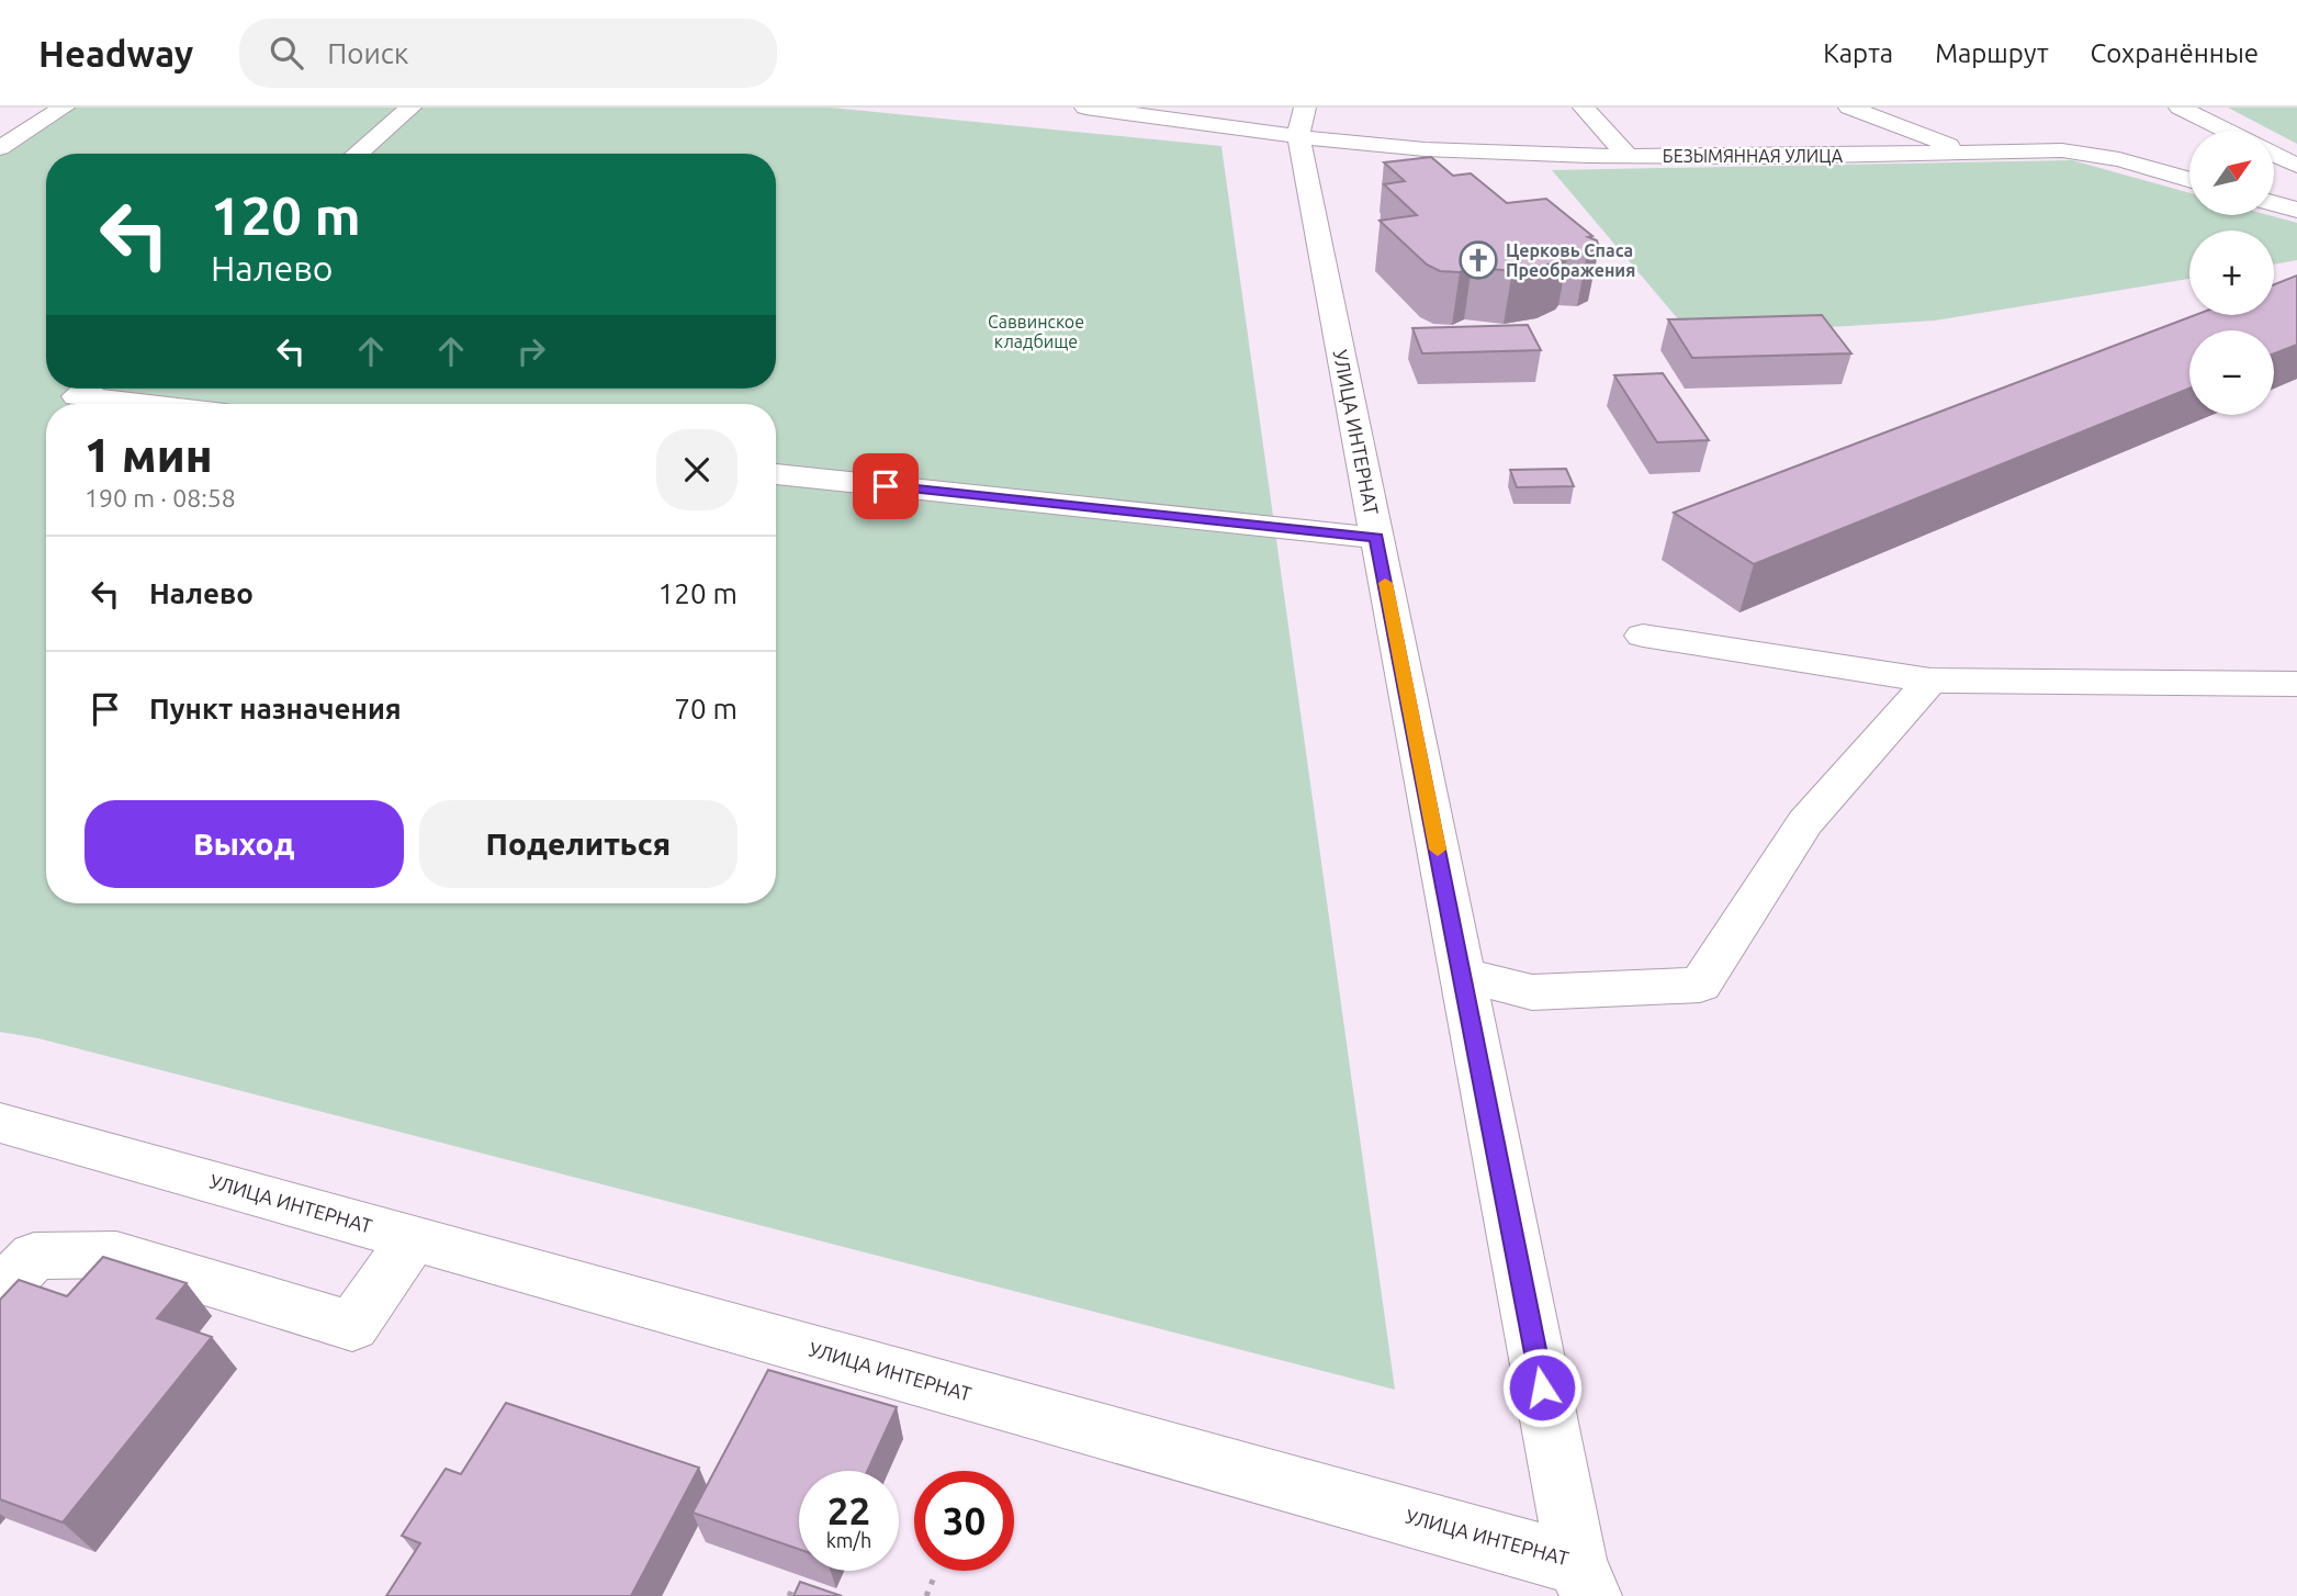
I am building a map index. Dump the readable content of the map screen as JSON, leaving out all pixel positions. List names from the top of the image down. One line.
{"streets":{"street":["БЕЗЫМЯННАЯ УЛИЦА","УЛИЦА ИНТЕРНАТ"]},"crossings":[["БЕЗЫМЯННАЯ УЛИЦА","УЛИЦА ИНТЕРНАТ"]],"parks":["Саввинское кладбище"],"places":{"church":["Церковь Спаса Преображения"]},"north":"top right","page":{"header":"Headway","search":"Поиск","nav":["Карта","Маршрут","Сохранённые"],"map_buttons":["+","−"],"turn":["120 m","Налево"],"heading":["1 мин","190 m · 08:58"],"list":[{"name":"Налево","value":"120 m"},{"name":"Пункт назначения","value":"70 m"}],"buttons":["Выход","Поделиться"],"speed":"22 km/h","limit":"30"}}
